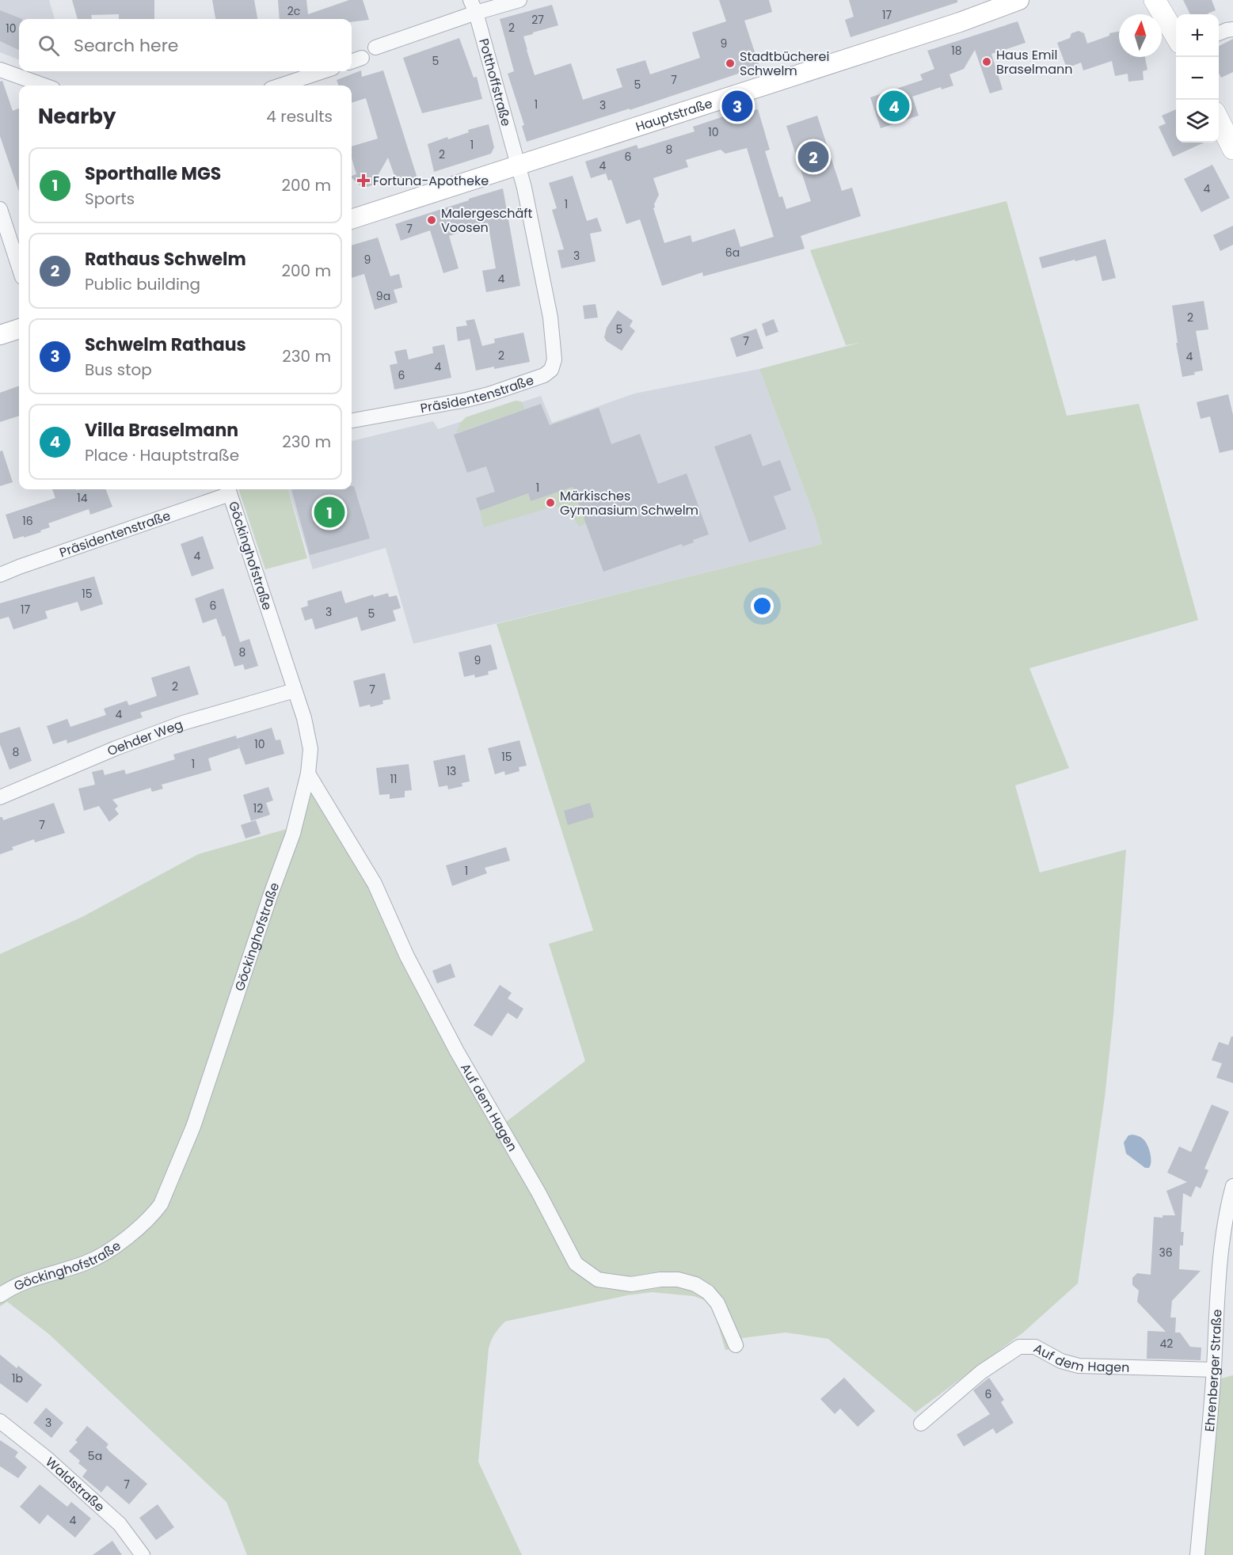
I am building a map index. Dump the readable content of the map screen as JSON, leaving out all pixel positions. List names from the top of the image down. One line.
{"streets":{"street":["Potthoffstraße","Hauptstraße","Präsidentenstraße","Göckinghofstraße","Oehder Weg","Auf dem Hagen","Ehrenberger Straße","Waldstraße"]},"crossings":[["Potthoffstraße","Hauptstraße"],["Potthoffstraße","Präsidentenstraße"],["Präsidentenstraße","Göckinghofstraße"],["Göckinghofstraße","Oehder Weg"],["Göckinghofstraße","Auf dem Hagen"],["Auf dem Hagen","Ehrenberger Straße"]],"places":{"other":["Haus Emil Braselmann","Stadtbücherei Schwelm","Malergeschäft Voosen","Märkisches Gymnasium Schwelm"],"health":["Fortuna-Apotheke"]},"house_numbers":["2c","17","27","2","10","9","18","5","7","5","1","3","10","1","8","2","6","4","4","1","7","6a","3","9","4","9a","2","5","7","2","4","4","6","1","14","16","4","15","6","17","3","5","8","9","2","7","4","10","8","15","1","13","11","12","7","1","36","42","1b","6","3","5a","7","4"],"north":"top","page":{"map_buttons":["+","−"],"search":"Search here","heading":["Nearby","4 results"],"pins":["3","4","2","1"],"list":[{"mark":"1","name":"Sporthalle MGS","note":"Sports","value":"200 m"},{"mark":"2","name":"Rathaus Schwelm","note":"Public building","value":"200 m"},{"mark":"3","name":"Schwelm Rathaus","note":"Bus stop","value":"230 m"},{"mark":"4","name":"Villa Braselmann","note":"Place · Hauptstraße","value":"230 m"}]}}
